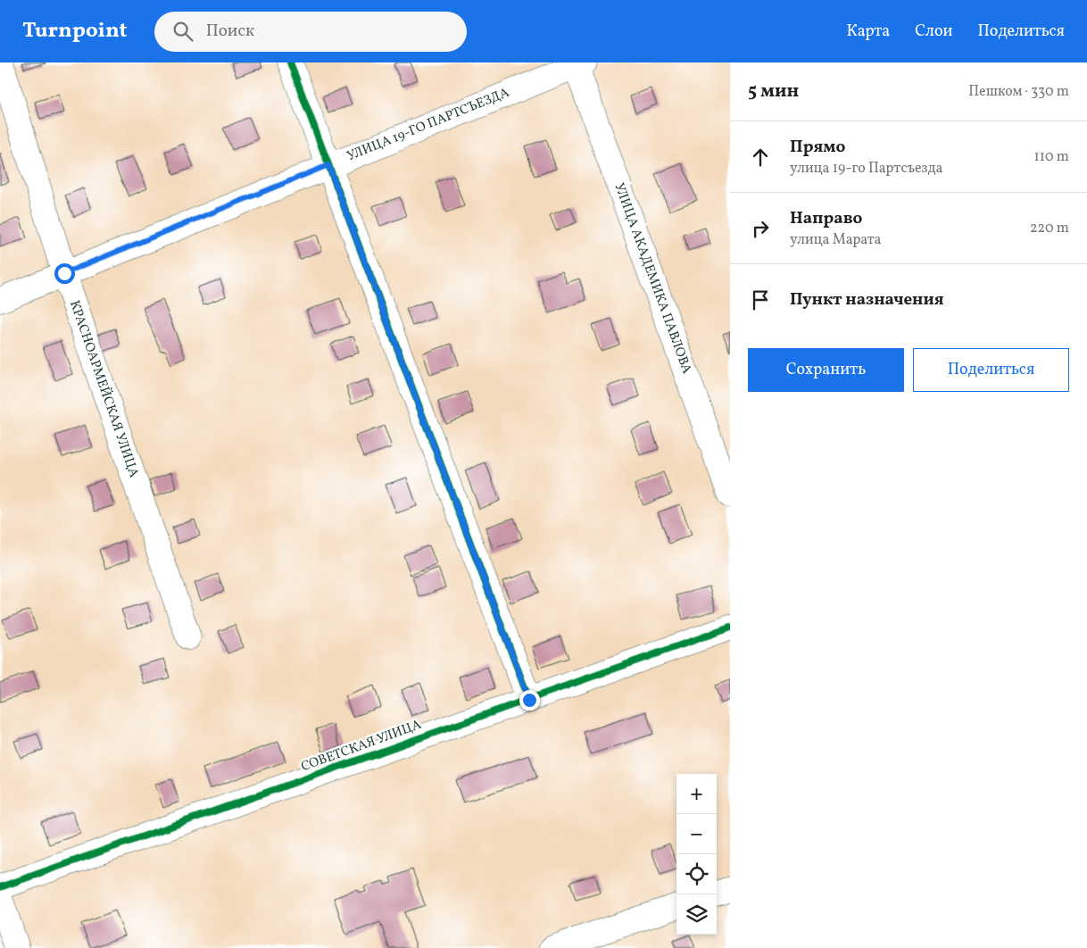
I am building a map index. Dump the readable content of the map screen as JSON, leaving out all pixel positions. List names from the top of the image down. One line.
{"streets":{"street":["УЛИЦА 19-ГО ПАРТСЪЕЗДА","УЛИЦА АКАДЕМИКА ПАВЛОВА","КРАСНОАРМЕЙСКАЯ УЛИЦА","СОВЕТСКАЯ УЛИЦА"]},"crossings":[["УЛИЦА 19-ГО ПАРТСЪЕЗДА","УЛИЦА АКАДЕМИКА ПАВЛОВА"],["УЛИЦА 19-ГО ПАРТСЪЕЗДА","КРАСНОАРМЕЙСКАЯ УЛИЦА"]],"page":{"header":"Turnpoint","search":"Поиск","nav":["Карта","Слои","Поделиться"],"heading":["5 мин","Пешком · 330 m"],"list":[["Прямо","улица 19-го Партсъезда","110 m"],["Направо","улица Марата","220 m"],"Пункт назначения"],"buttons":["Сохранить","Поделиться"],"map_buttons":["+","−"]}}
